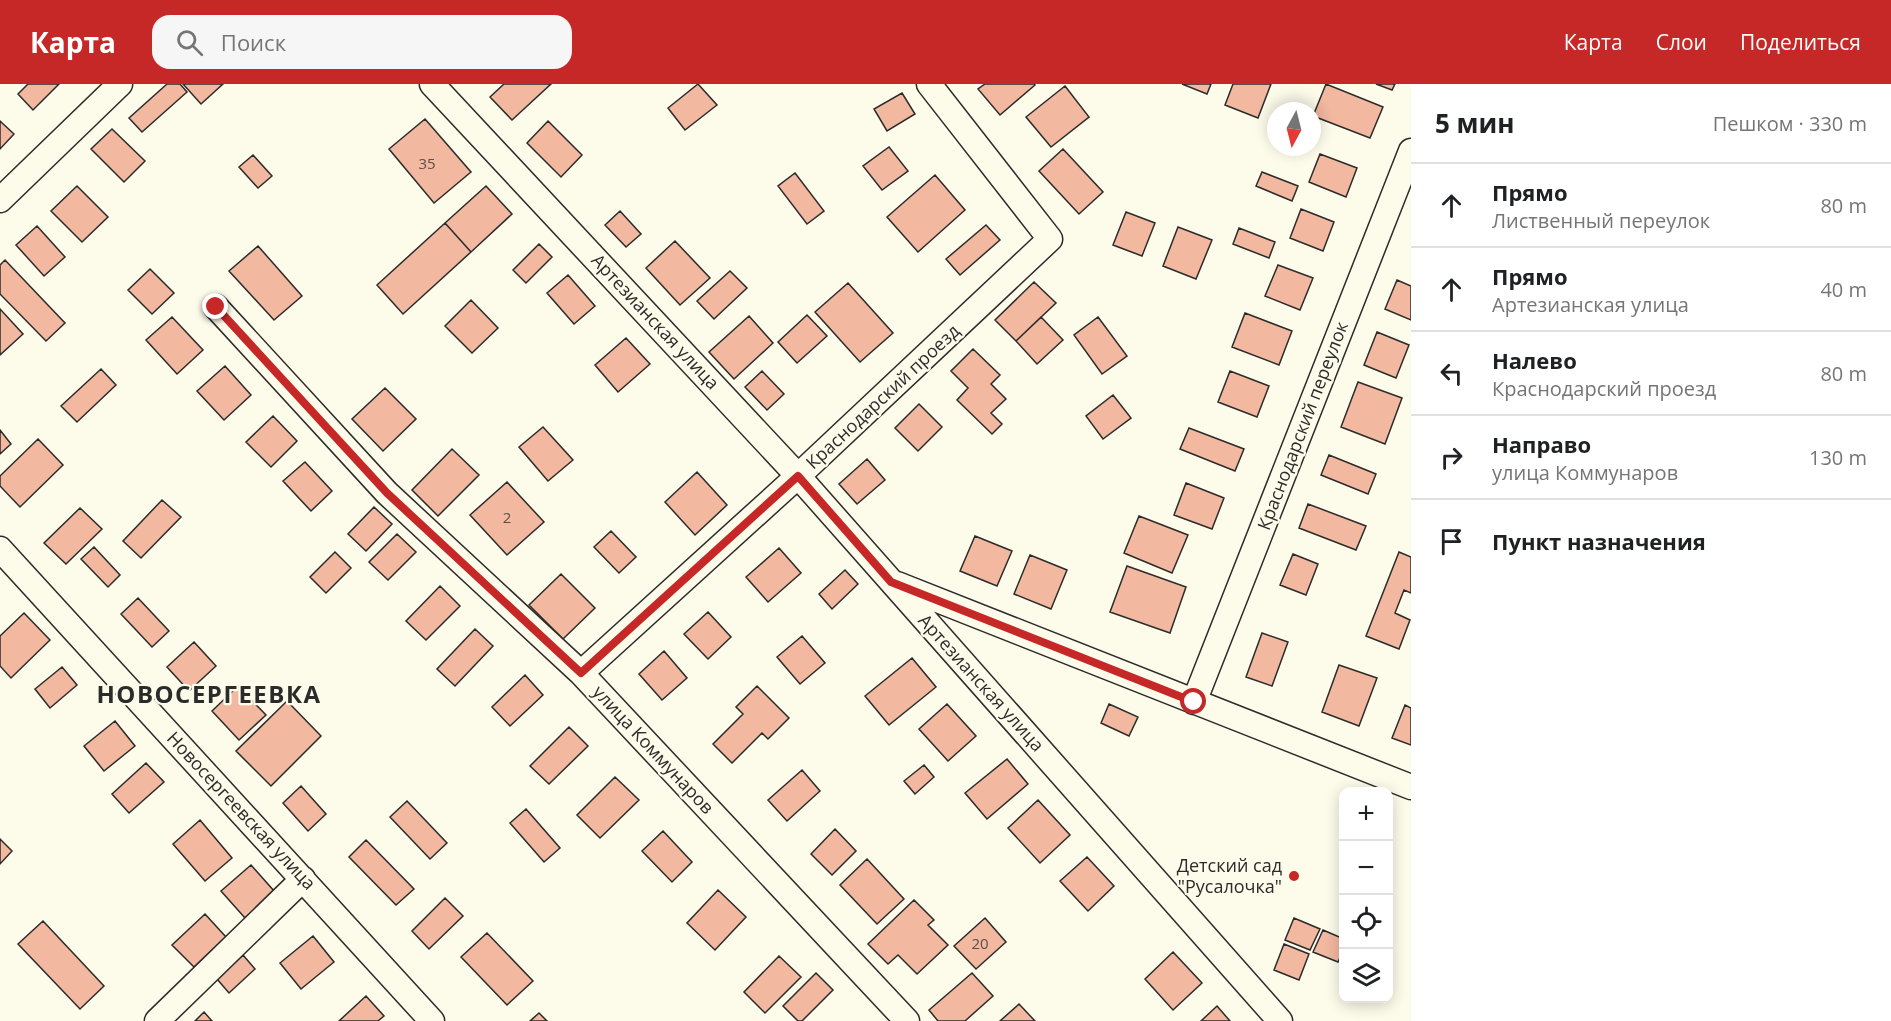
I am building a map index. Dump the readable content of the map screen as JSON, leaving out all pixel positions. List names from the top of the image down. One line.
{"streets":{"street":["Артезианская улица","Краснодарский проезд","Краснодарский переулок","улица Коммунаров","Новосергеевская улица"]},"crossings":[["Артезианская улица","Краснодарский проезд"],["Краснодарский проезд","улица Коммунаров"]],"districts":["НОВОСЕРГЕЕВКА"],"places":["Детский сад \"Русалочка\""],"house_numbers":["35","2","20"],"north":"bottom","page":{"header":"Карта","search":"Поиск","nav":["Карта","Слои","Поделиться"],"heading":["5 мин","Пешком · 330 m"],"list":[["Прямо","Лиственный переулок","80 m"],["Прямо","Артезианская улица","40 m"],["Налево","Краснодарский проезд","80 m"],["Направо","улица Коммунаров","130 m"],"Пункт назначения"],"map_buttons":["+","−"]}}
